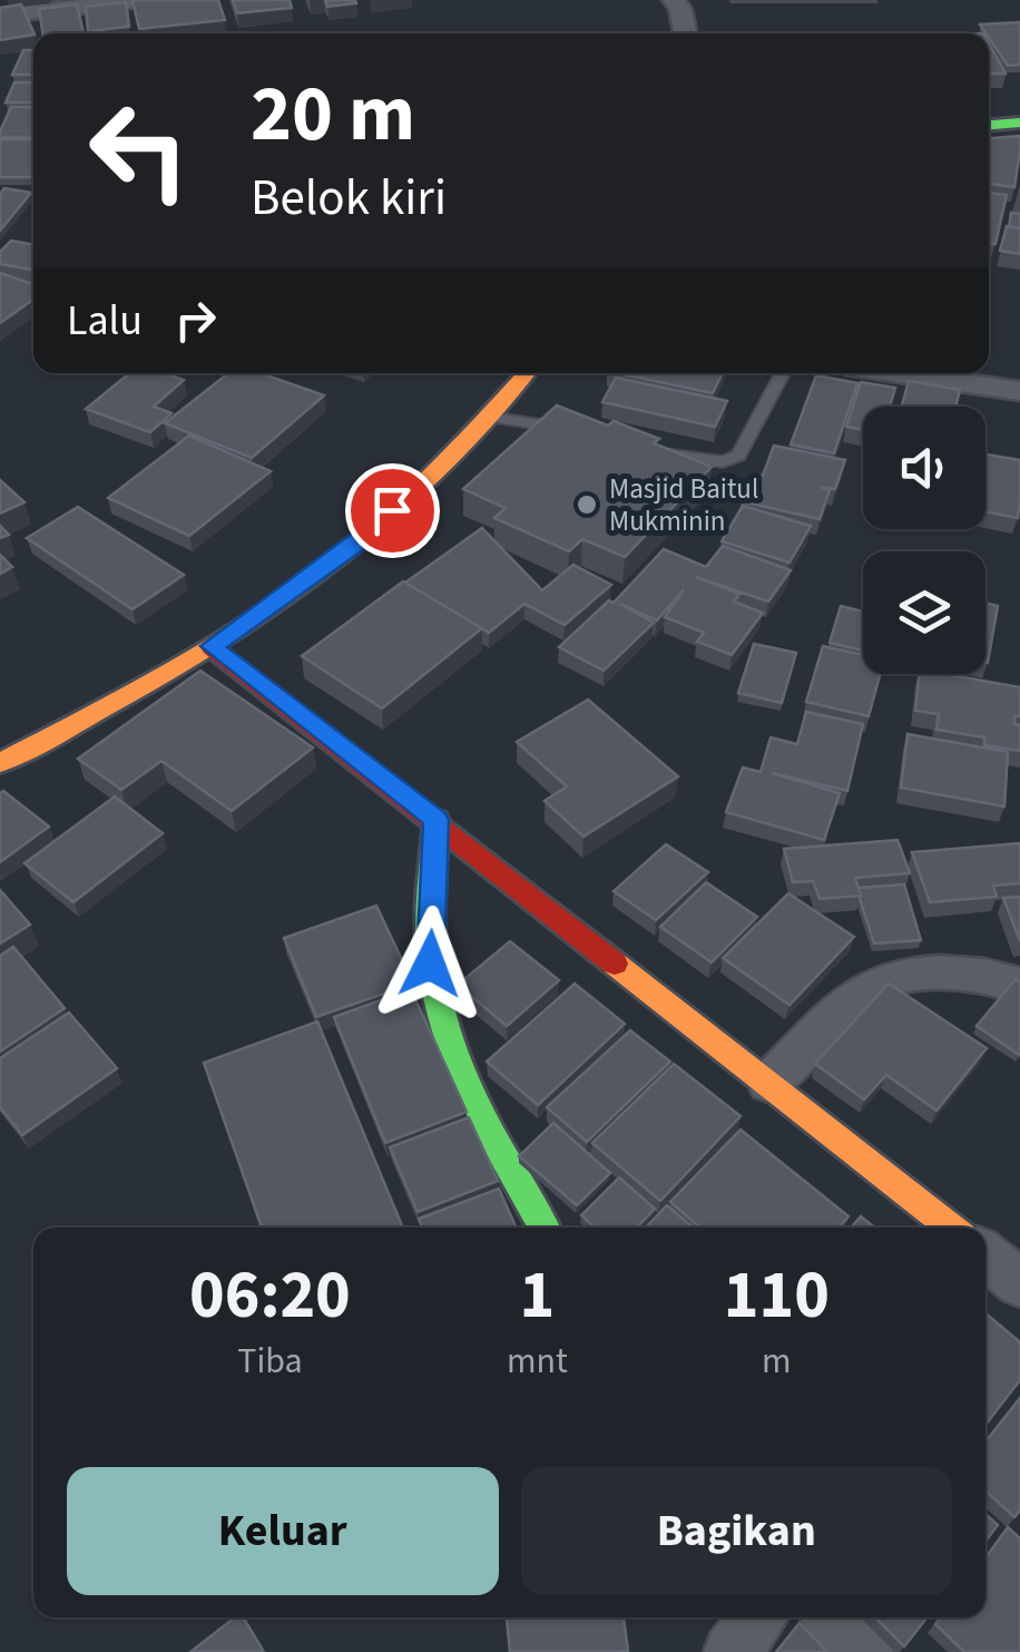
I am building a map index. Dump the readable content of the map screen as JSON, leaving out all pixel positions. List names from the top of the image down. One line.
{"places":["Masjid Baitul Mukminin"],"page":{"turn":["20 m","Belok kiri"],"then":"Lalu","eta":["06:20","Tiba","1","mnt","110","m"],"buttons":["Keluar","Bagikan"]}}
